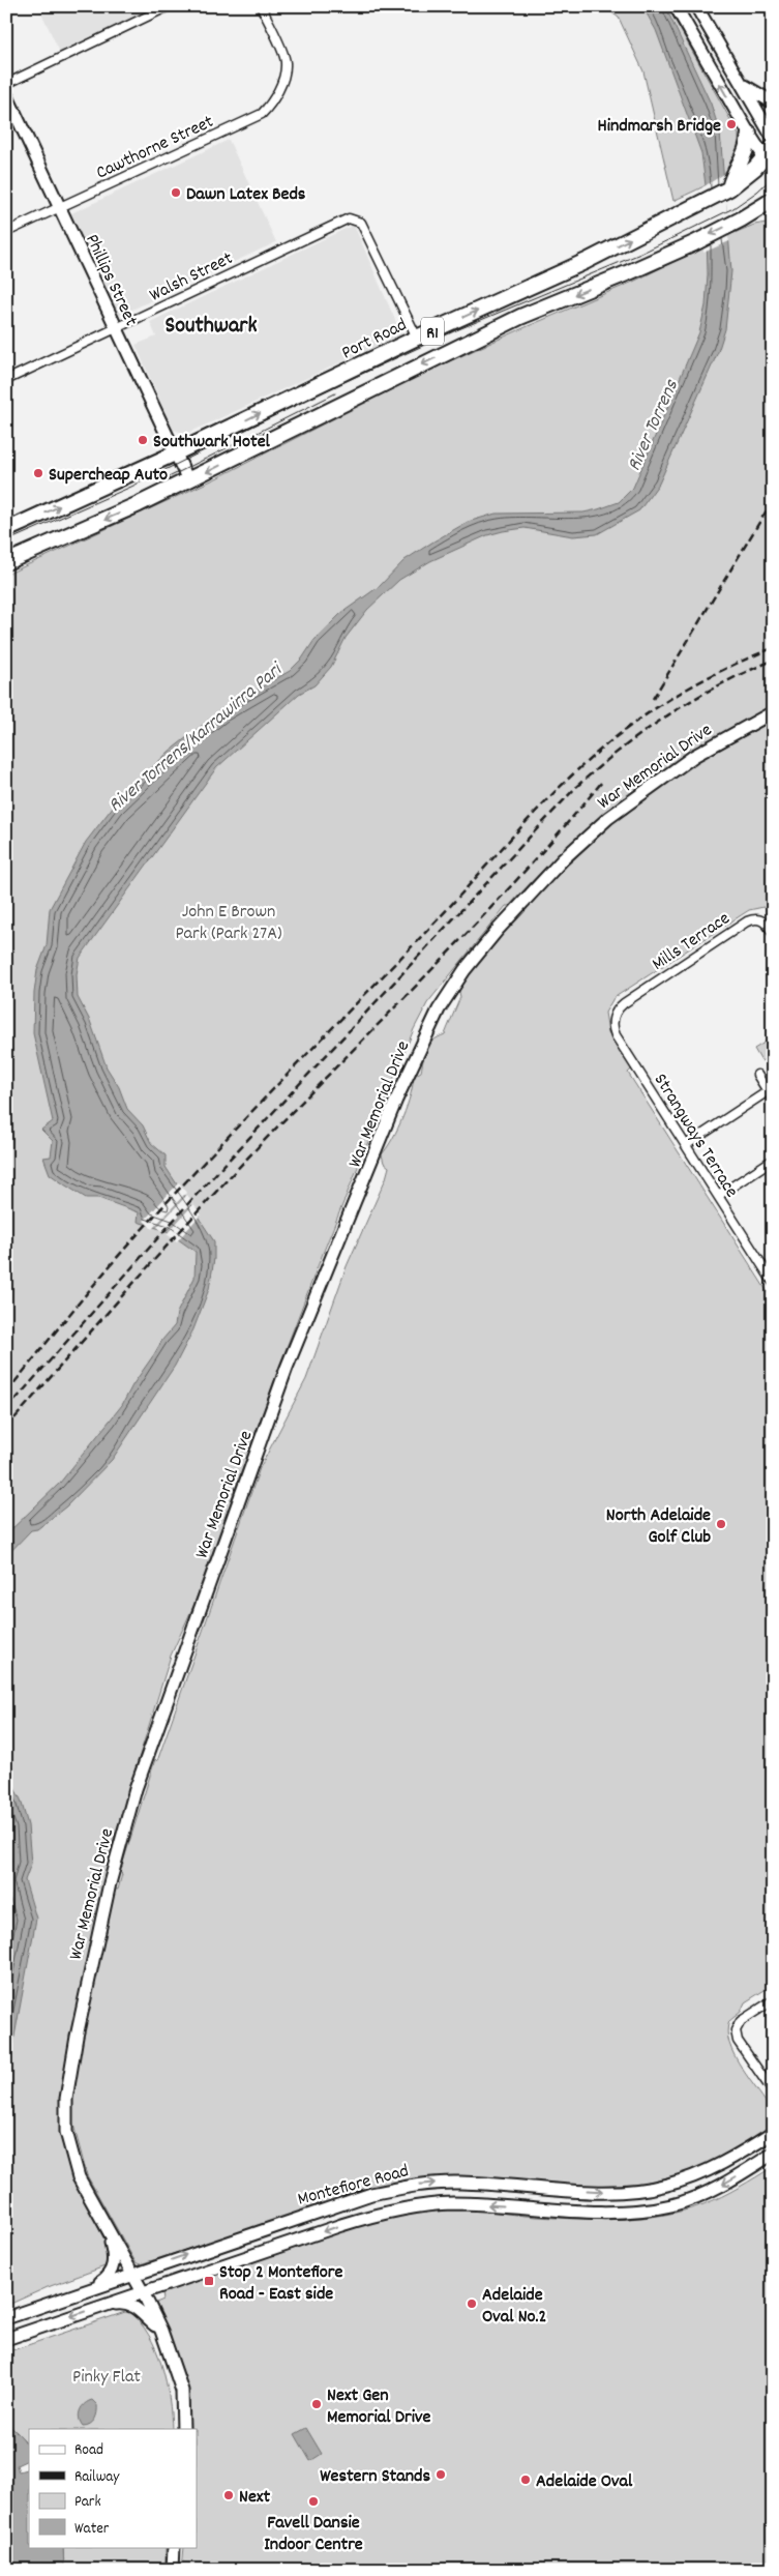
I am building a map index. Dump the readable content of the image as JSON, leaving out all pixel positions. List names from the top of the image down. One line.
{"streets":{"highway":["R1","Port Road"],"street":["Cawthorne Street","Walsh Street","Phillips Street","War Memorial Drive","Mills Terrace","Strangways Terrace","Montefiore Road"]},"crossings":[["Cawthorne Street","Phillips Street"],["Walsh Street","Phillips Street"],["Walsh Street","Port Road"],["Phillips Street","R1"],["Phillips Street","Port Road"],["War Memorial Drive","Montefiore Road"],["Mills Terrace","Strangways Terrace"]],"districts":["Southwark"],"water":["River Torrens","River Torrens/Karrawirra Pari"],"parks":["John E Brown Park (Park 27A)","Pinky Flat"],"places":{"other":["Hindmarsh Bridge","Dawn Latex Beds","Southwark Hotel","Supercheap Auto","North Adelaide Golf Club","Adelaide Oval No.2","Next Gen Memorial Drive","Western Stands","Adelaide Oval","Next","Favell Dansie Indoor Centre"],"transit":["Stop 2 Montefiore Road - East side"]},"legend":["Road","Railway","Park","Water"]}
